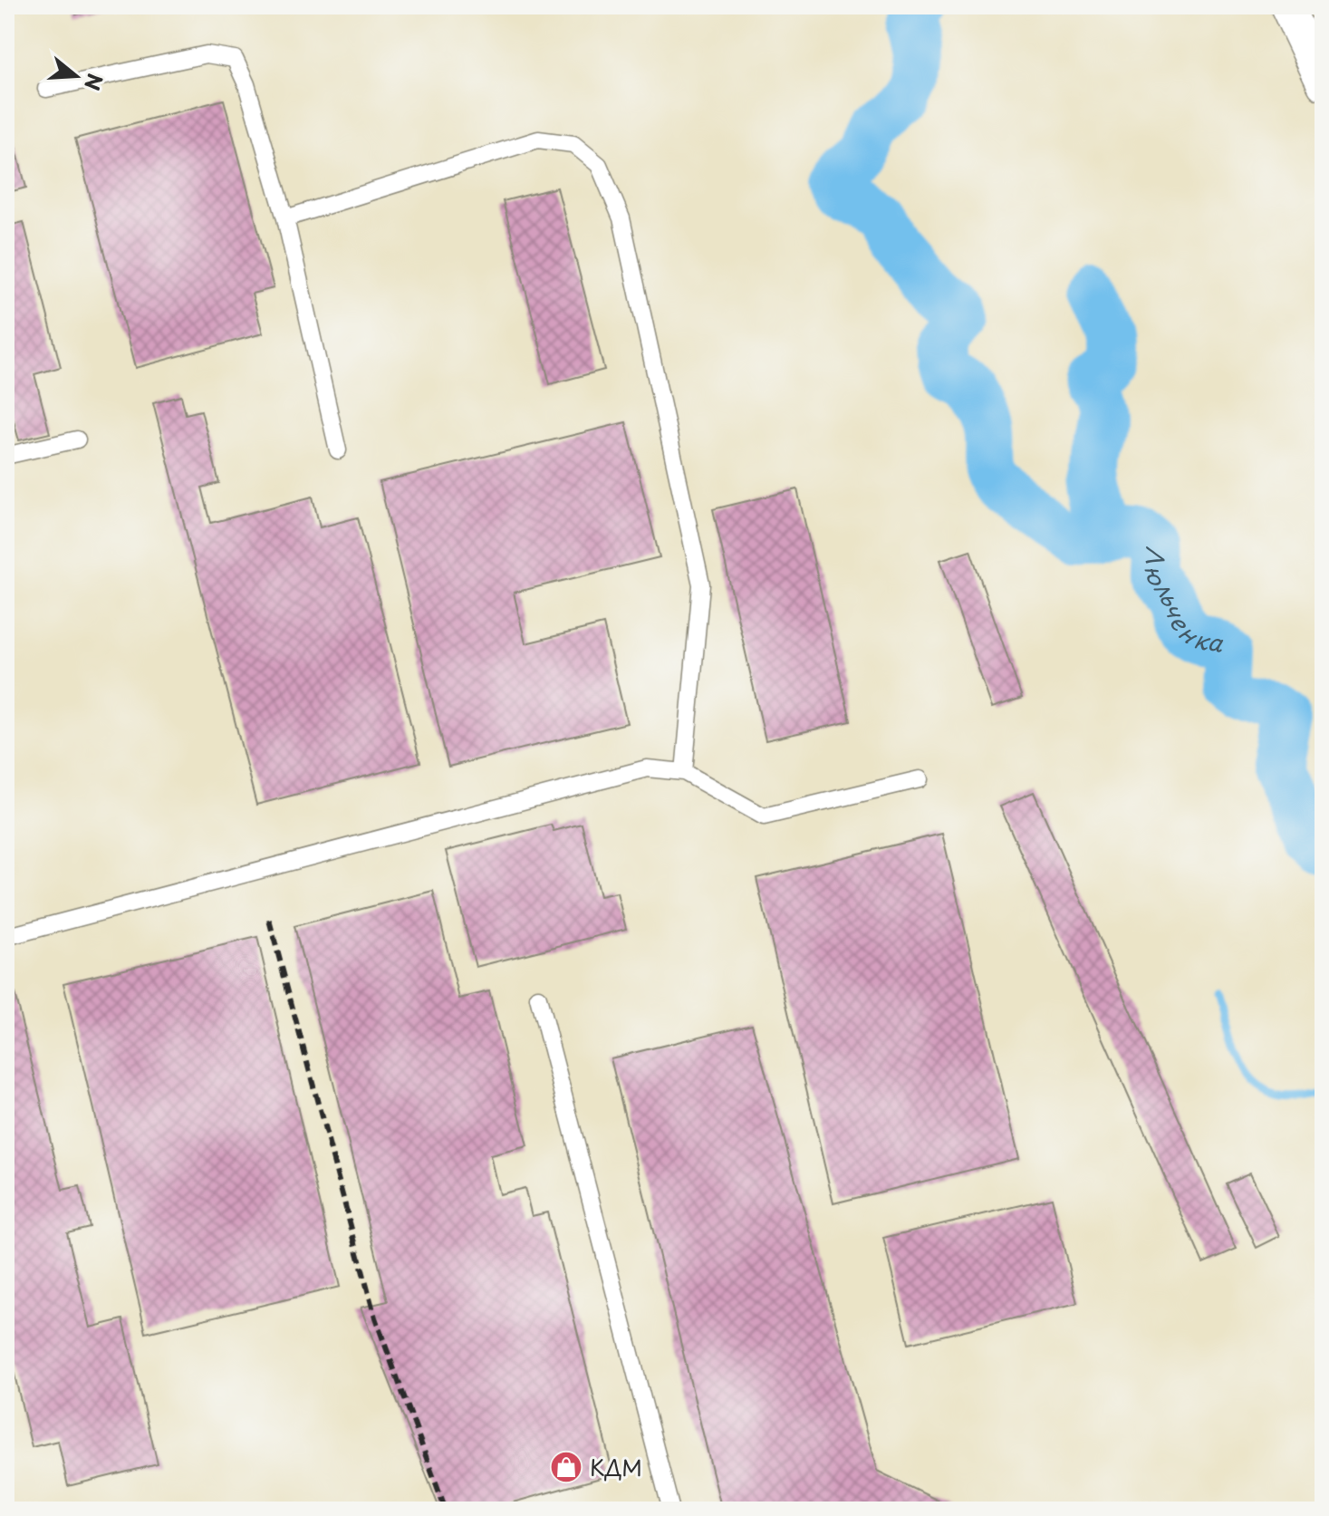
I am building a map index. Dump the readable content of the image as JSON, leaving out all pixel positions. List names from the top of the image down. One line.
{"water":["Люльченка"],"places":{"shop":["КДМ"]},"north":"right"}
